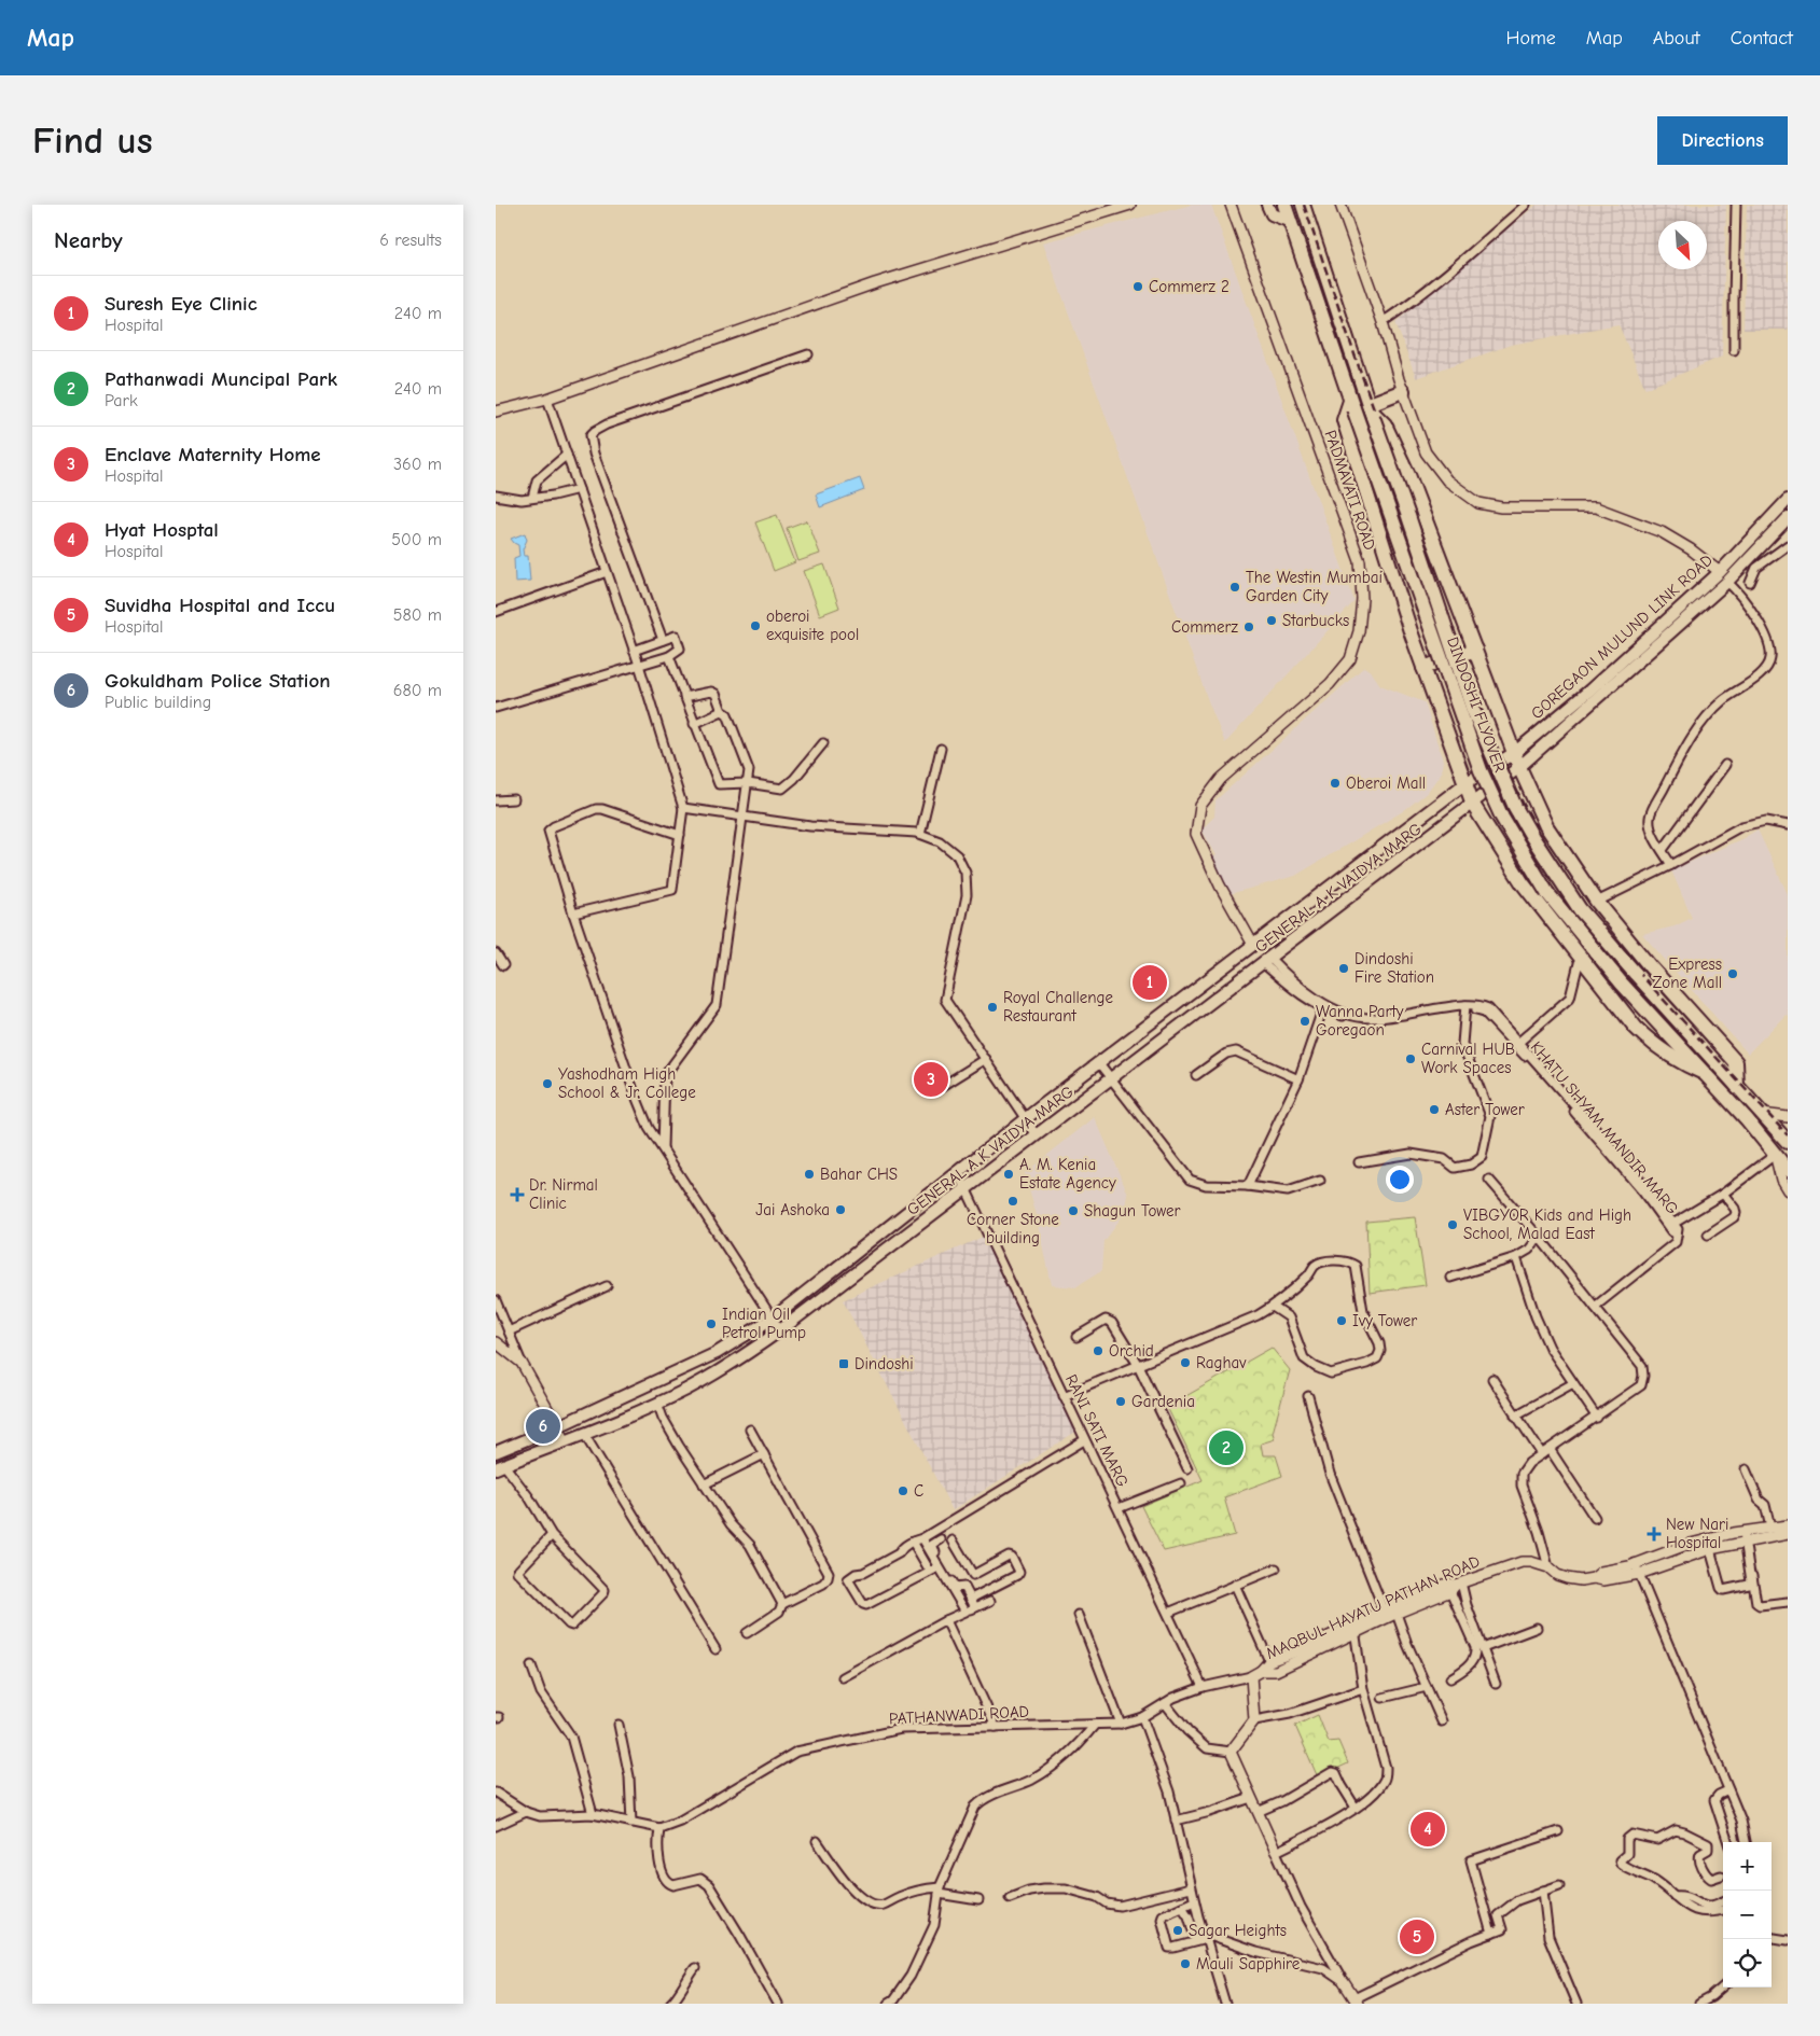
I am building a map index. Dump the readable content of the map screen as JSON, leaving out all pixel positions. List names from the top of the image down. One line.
{"streets":{"highway":["DINDOSHI FLYOVER"],"main road":["GOREGAON MULUND LINK ROAD","GENERAL A K VAIDYA MARG"],"street":["PADMAVATI ROAD","KHATU SHYAM MANDIR MARG","RANI SATI MARG","MAQBUL HAYATU PATHAN ROAD","PATHANWADI ROAD"]},"crossings":[["PADMAVATI ROAD","GENERAL A K VAIDYA MARG"],["GOREGAON MULUND LINK ROAD","GENERAL A K VAIDYA MARG"],["GENERAL A K VAIDYA MARG","KHATU SHYAM MANDIR MARG"],["GENERAL A K VAIDYA MARG","RANI SATI MARG"],["RANI SATI MARG","PATHANWADI ROAD"],["MAQBUL HAYATU PATHAN ROAD","PATHANWADI ROAD"]],"places":{"other":["Commerz 2","The Westin Mumbai Garden City","Starbucks","oberoi exquisite pool","Commerz","Oberoi Mall","Dindoshi Fire Station","Express Zone Mall","Royal Challenge Restaurant","Wanna Party Goregaon","Carnival HUB Work Spaces","Yashodham High School & Jr. College","Aster Tower","Bahar CHS","A. M. Kenia Estate Agency","Corner Stone building","Jai Ashoka","Shagun Tower","VIBGYOR Kids and High School, Malad East","Ivy Tower","Indian Oil Petrol Pump","Orchid","Raghav","Gardenia","C","Sagar Heights","Mauli Sapphire"],"health":["Dr. Nirmal Clinic","New Nari Hospital"],"transit":["Dindoshi"]},"north":"bottom right","page":{"header":"Map","nav":["Home","Map","About","Contact"],"buttons":"Directions","title":"Find us","heading":["Nearby","6 results"],"list":[{"mark":"1","name":"Suresh Eye Clinic","note":"Hospital","value":"240 m"},{"mark":"2","name":"Pathanwadi Muncipal Park","note":"Park","value":"240 m"},{"mark":"3","name":"Enclave Maternity Home","note":"Hospital","value":"360 m"},{"mark":"4","name":"Hyat Hosptal","note":"Hospital","value":"500 m"},{"mark":"5","name":"Suvidha Hospital and Iccu","note":"Hospital","value":"580 m"},{"mark":"6","name":"Gokuldham Police Station","note":"Public building","value":"680 m"}],"pins":["1","3","6","2","4","5"],"map_buttons":["+","−"]}}
